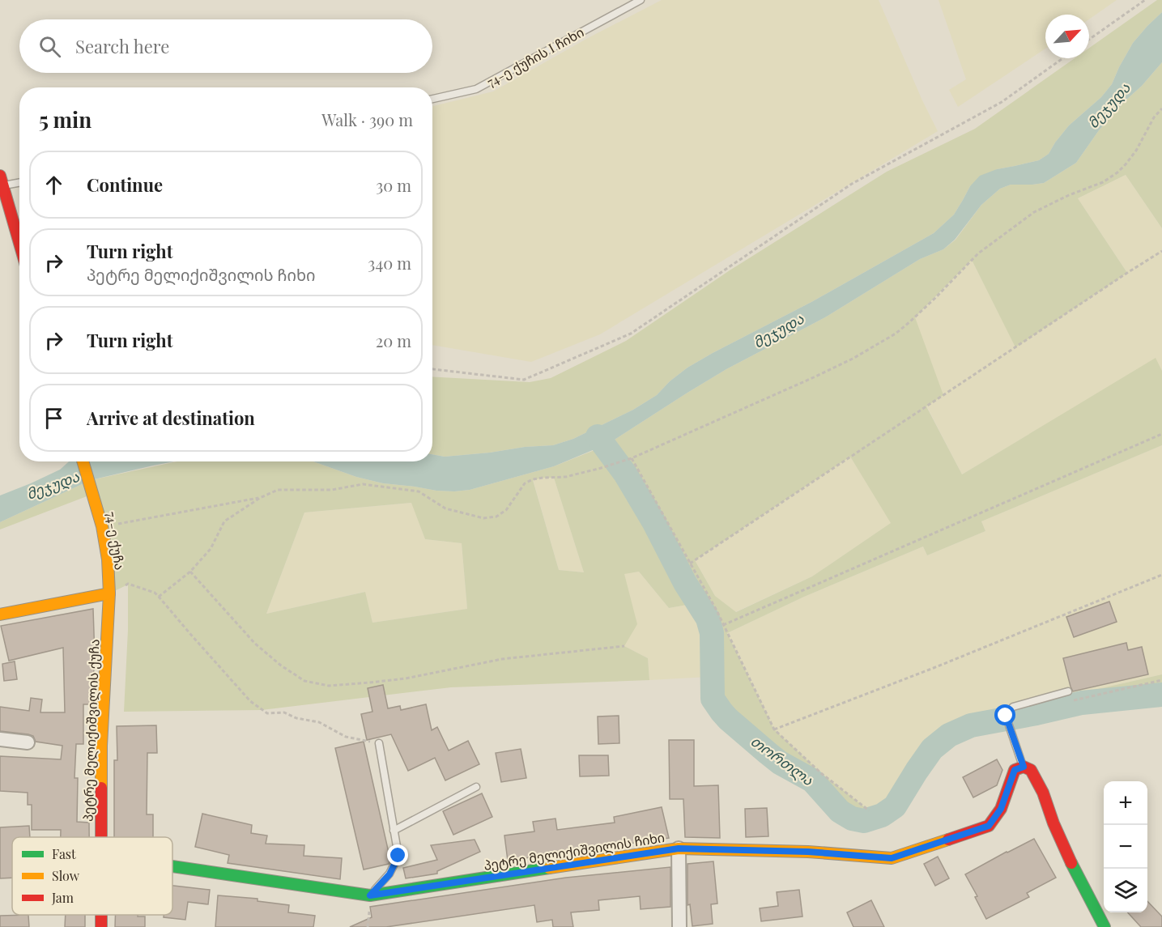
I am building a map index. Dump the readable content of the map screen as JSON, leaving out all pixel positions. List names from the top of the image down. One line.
{"streets":{"street":["74-ე ქუჩა","პეტრე მელიქიშვილის ქუჩა","პეტრე მელიქიშვილის ჩიხი"],"lane":["74-ე ქუჩის I ჩიხი"]},"crossings":[["74-ე ქუჩა","პეტრე მელიქიშვილის ქუჩა"]],"water":["მეჯუდა","თორთლა"],"legend":["Fast","Slow","Jam"],"north":"top right","page":{"search":"Search here","heading":["5 min","Walk · 390 m"],"list":[["Continue","30 m"],["Turn right","პეტრე მელიქიშვილის ჩიხი","340 m"],["Turn right","20 m"],"Arrive at destination"],"map_buttons":["+","−"]}}
